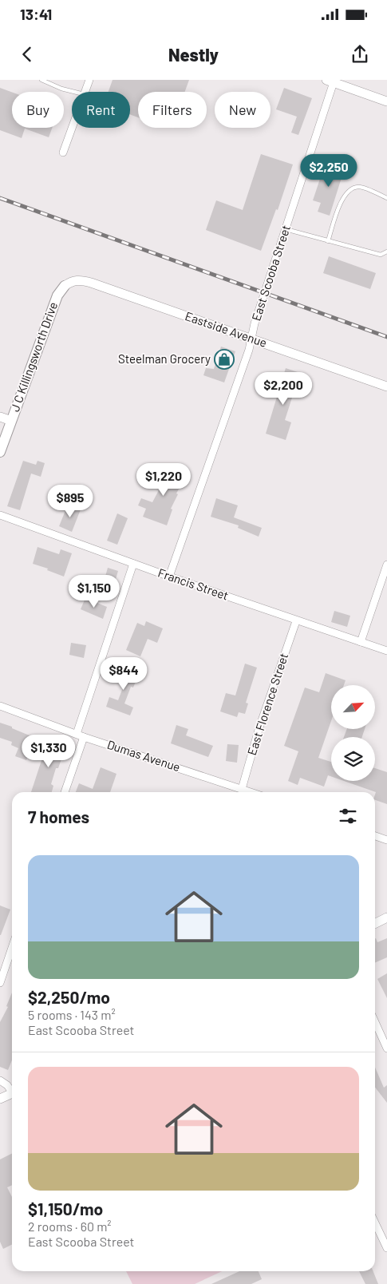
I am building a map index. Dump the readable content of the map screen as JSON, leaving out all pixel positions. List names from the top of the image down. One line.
{"streets":{"main road":["J C Killingsworth Drive"],"street":["East Scooba Street","Eastside Avenue","Francis Street","East Florence Street","Dumas Avenue"]},"crossings":[["East Scooba Street","Eastside Avenue"],["East Scooba Street","Francis Street"],["Eastside Avenue","J C Killingsworth Drive"],["Francis Street","East Florence Street"],["East Florence Street","Dumas Avenue"]],"places":{"shop":["Steelman Grocery"]},"north":"top right","page":{"status":"13:41","header":"Nestly","chip":["Buy","Rent","Filters","New"],"price":["$2,250","$2,200","$1,220","$895","$1,150","$844","$1,330"],"heading":"7 homes","list":[{"name":"$2,250/mo","note":"5 rooms · 143 m² · East Scooba Street"},{"name":"$1,150/mo","note":"2 rooms · 60 m² · East Scooba Street"}]}}
